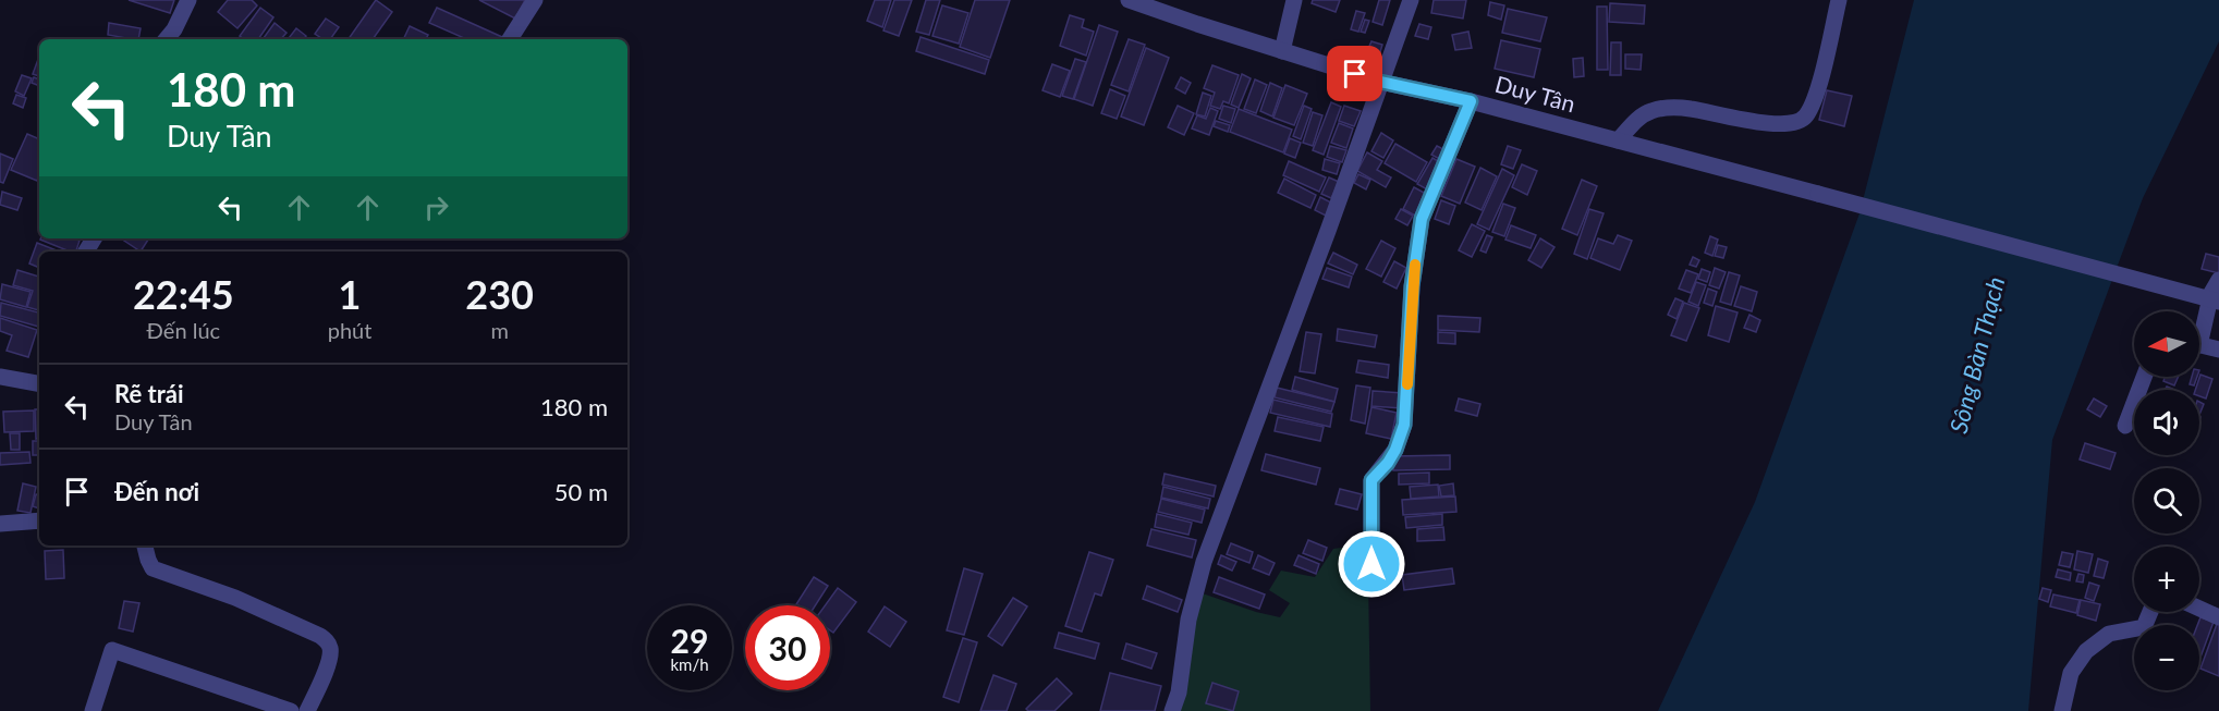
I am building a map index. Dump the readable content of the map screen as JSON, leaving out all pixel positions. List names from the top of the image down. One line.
{"streets":{"street":["Duy Tân"]},"water":["Sông Bàn Thạch"],"north":"left","page":{"turn":["180 m","Duy Tân"],"eta":["22:45","Đến lúc","1","phút","230","m"],"map_buttons":["+","−"],"list":[{"name":"Rẽ trái","note":"Duy Tân","value":"180 m"},{"name":"Đến nơi","value":"50 m"}],"speed":"29 km/h","limit":"30"}}
